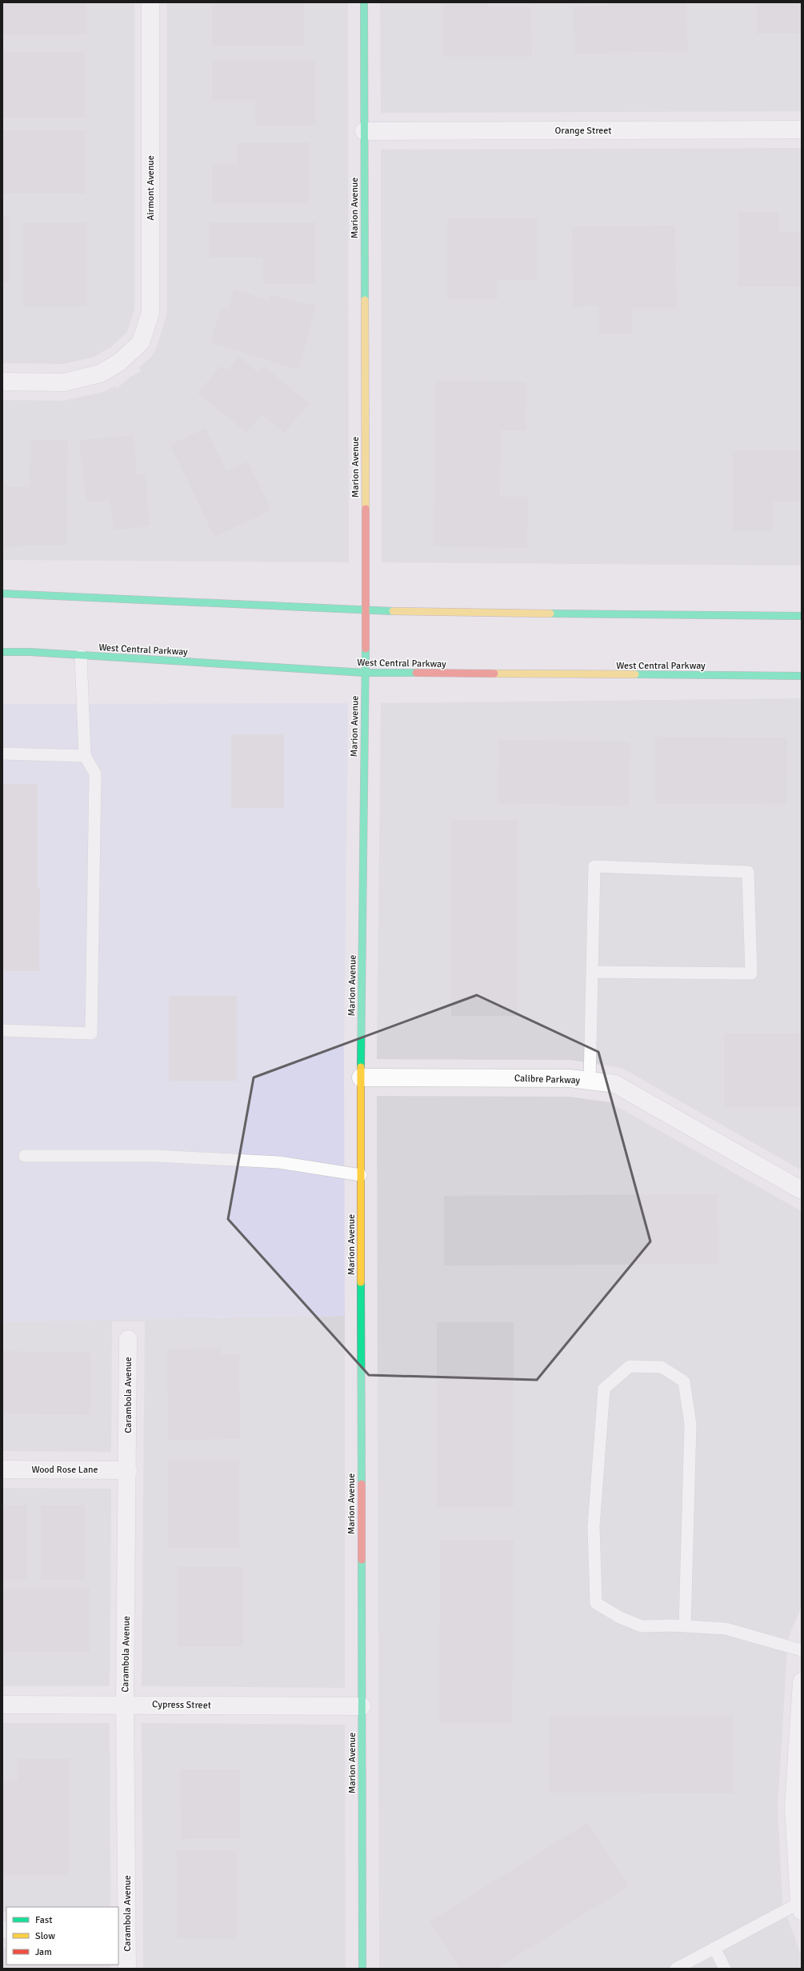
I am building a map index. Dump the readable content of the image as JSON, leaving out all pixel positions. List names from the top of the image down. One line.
{"streets":{"street":["Orange Street","Airmont Avenue","Marion Avenue","West Central Parkway","Calibre Parkway","Carambola Avenue","Wood Rose Lane","Cypress Street"]},"crossings":[["Orange Street","Marion Avenue"],["Marion Avenue","West Central Parkway"],["Marion Avenue","Calibre Parkway"],["Marion Avenue","Cypress Street"],["Carambola Avenue","Wood Rose Lane"],["Carambola Avenue","Cypress Street"]],"legend":["Fast","Slow","Jam"]}
